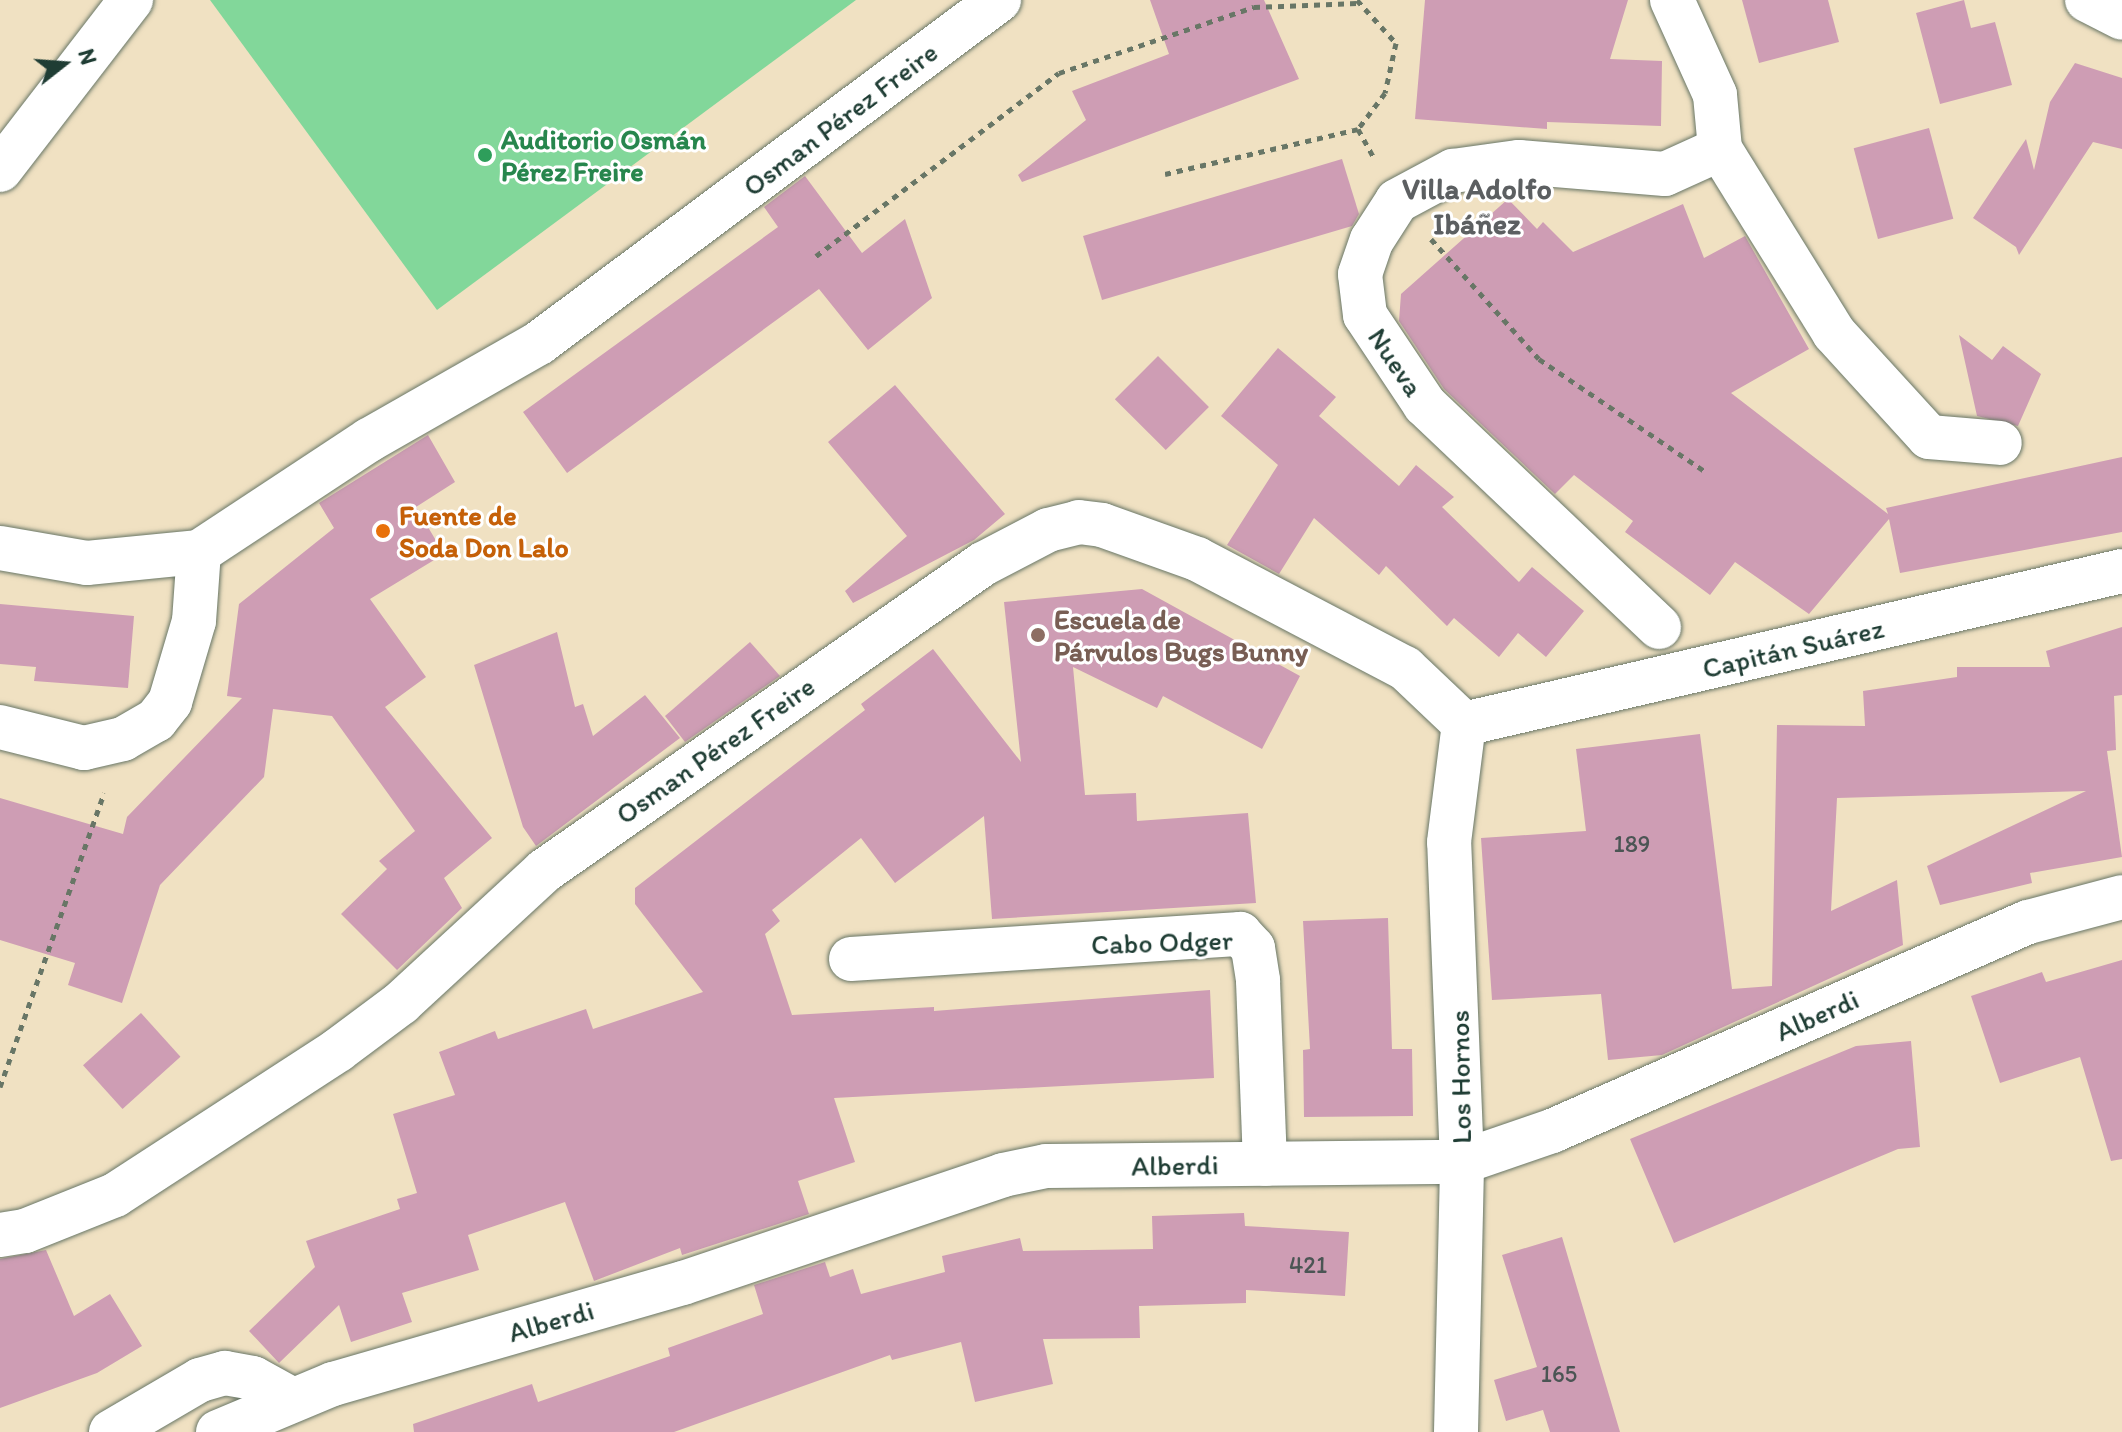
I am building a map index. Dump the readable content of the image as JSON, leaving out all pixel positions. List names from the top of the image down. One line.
{"streets":{"street":["Osman Pérez Freire","Nueva","Capitán Suárez","Cabo Odger","Alberdi","Los Hornos"]},"crossings":[["Osman Pérez Freire","Capitán Suárez"],["Osman Pérez Freire","Los Hornos"],["Capitán Suárez","Los Hornos"],["Cabo Odger","Alberdi"],["Alberdi","Los Hornos"]],"districts":["Villa Adolfo Ibáñez"],"places":["Auditorio Osmán Pérez Freire","Fuente de Soda Don Lalo","Escuela de Párvulos Bugs Bunny"],"house_numbers":["189","421","165"],"north":"right"}
